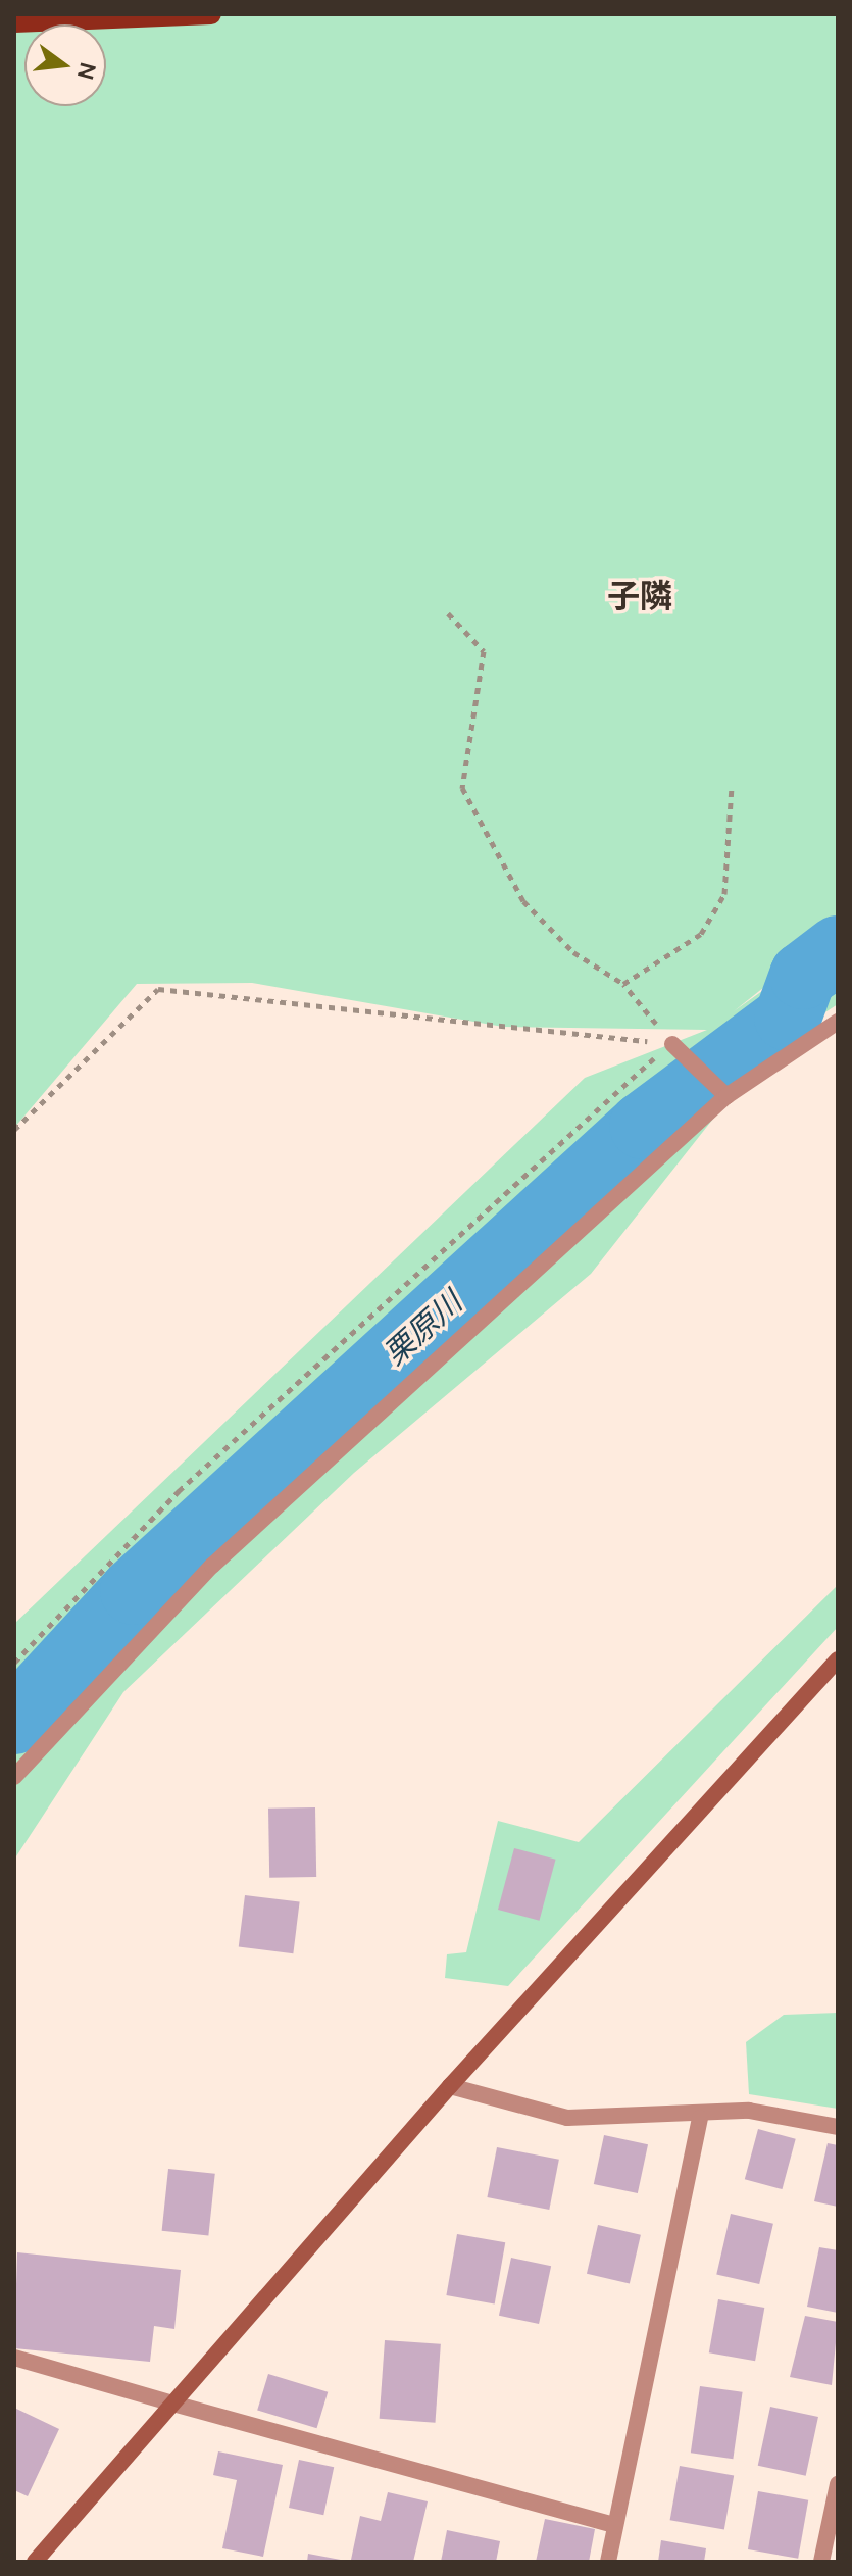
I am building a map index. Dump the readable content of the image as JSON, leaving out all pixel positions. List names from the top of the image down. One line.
{"districts":["子隣"],"water":["栗原川"],"north":"right"}
